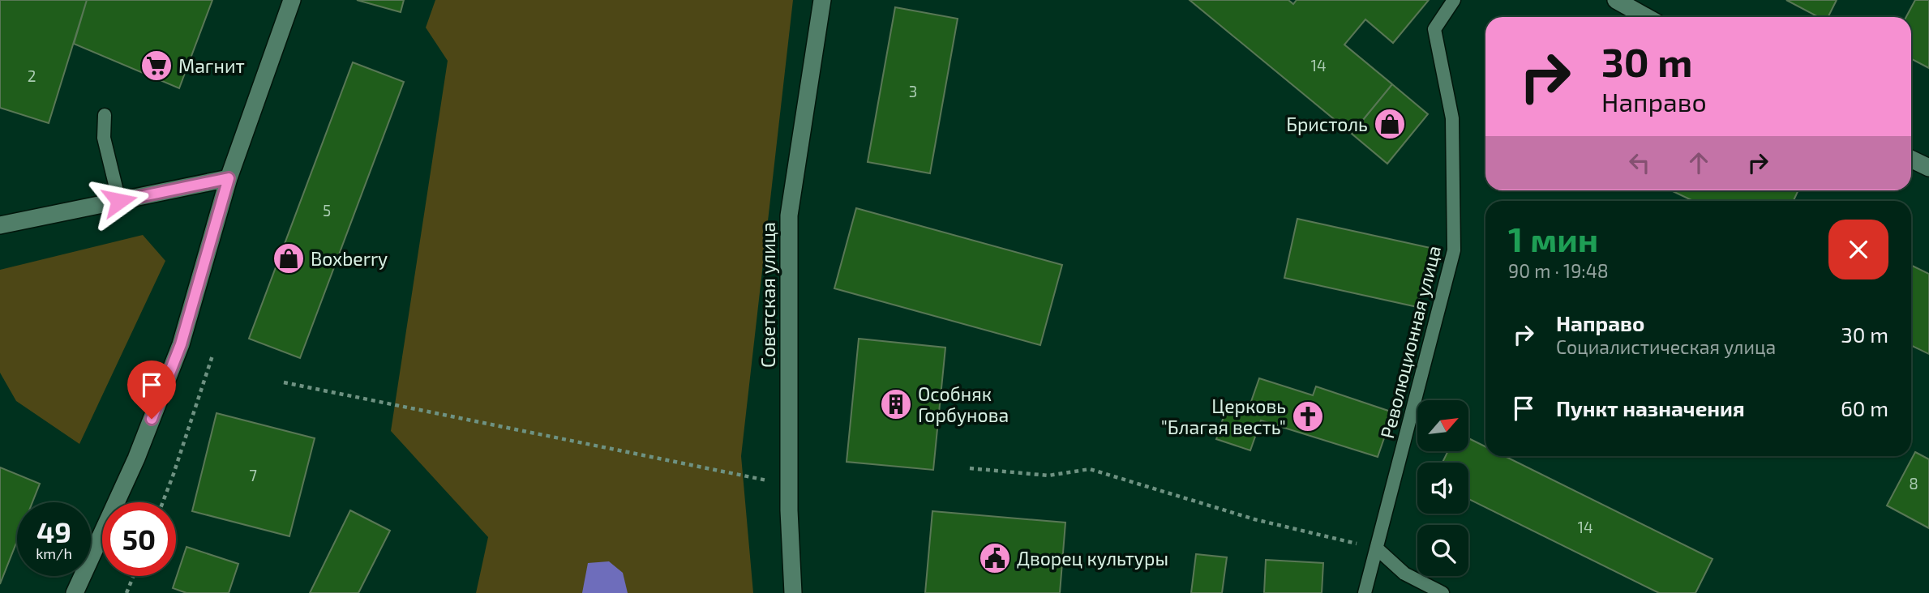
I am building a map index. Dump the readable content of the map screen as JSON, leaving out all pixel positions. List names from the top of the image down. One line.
{"streets":{"main road":["Советская улица"],"lane":["Революционная улица"]},"places":{"supermarket":["Магнит"],"shop":["Бристоль","Boxberry"],"building":["Особняк Горбунова"],"church":["Церковь \"Благая весть\""],"public building":["Дворец культуры"]},"house_numbers":["14","2","3","5","7","8","14"],"north":"top right","page":{"turn":["30 m","Направо"],"heading":["1 мин","90 m · 19:48"],"list":[{"name":"Направо","note":"Социалистическая улица","value":"30 m"},{"name":"Пункт назначения","value":"60 m"}],"speed":"49 km/h","limit":"50"}}
